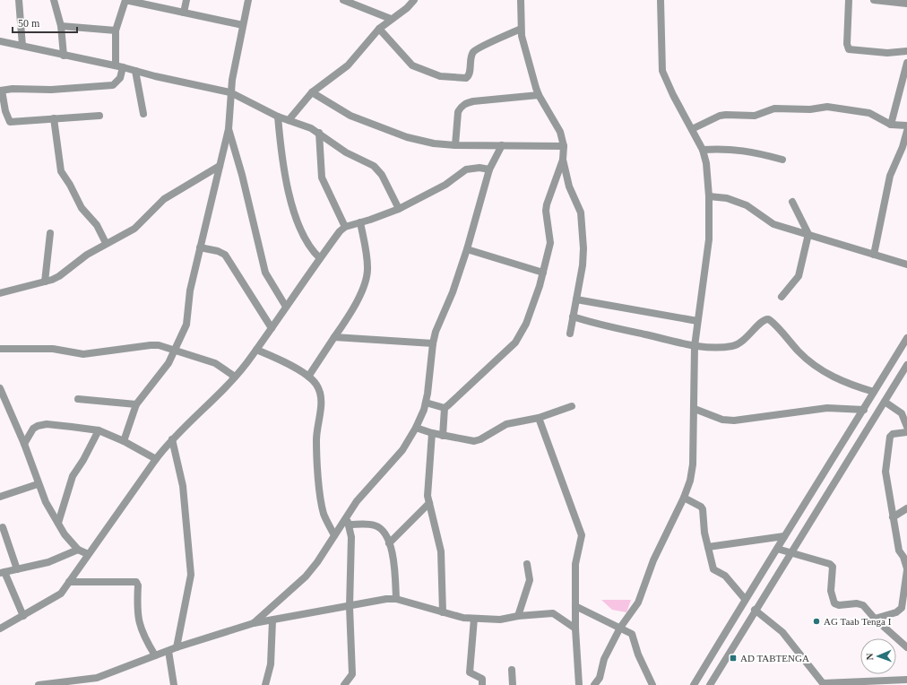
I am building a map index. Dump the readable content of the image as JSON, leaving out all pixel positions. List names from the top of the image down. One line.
{"places":{"other":["AG Taab Tenga I"],"transit":["AD TABTENGA"]},"scale_bar":"50 m","north":"left"}
